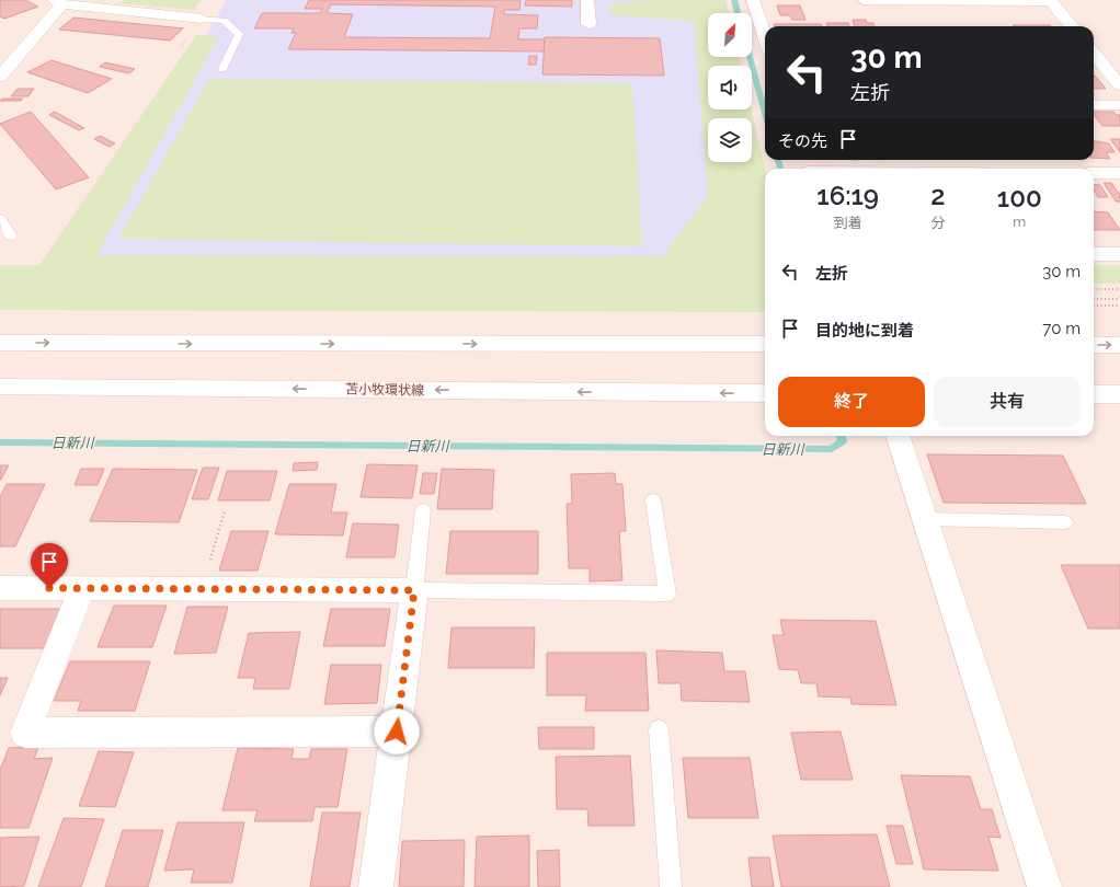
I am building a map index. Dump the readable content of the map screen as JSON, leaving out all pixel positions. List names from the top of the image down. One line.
{"streets":{"street":["苫小牧環状線"]},"water":["日新川"],"north":"top right","page":{"turn":["30 m","左折"],"then":"その先","eta":["16:19","到着","2","分","100","m"],"list":[{"name":"左折","value":"30 m"},{"name":"目的地に到着","value":"70 m"}],"buttons":["終了","共有"]}}
